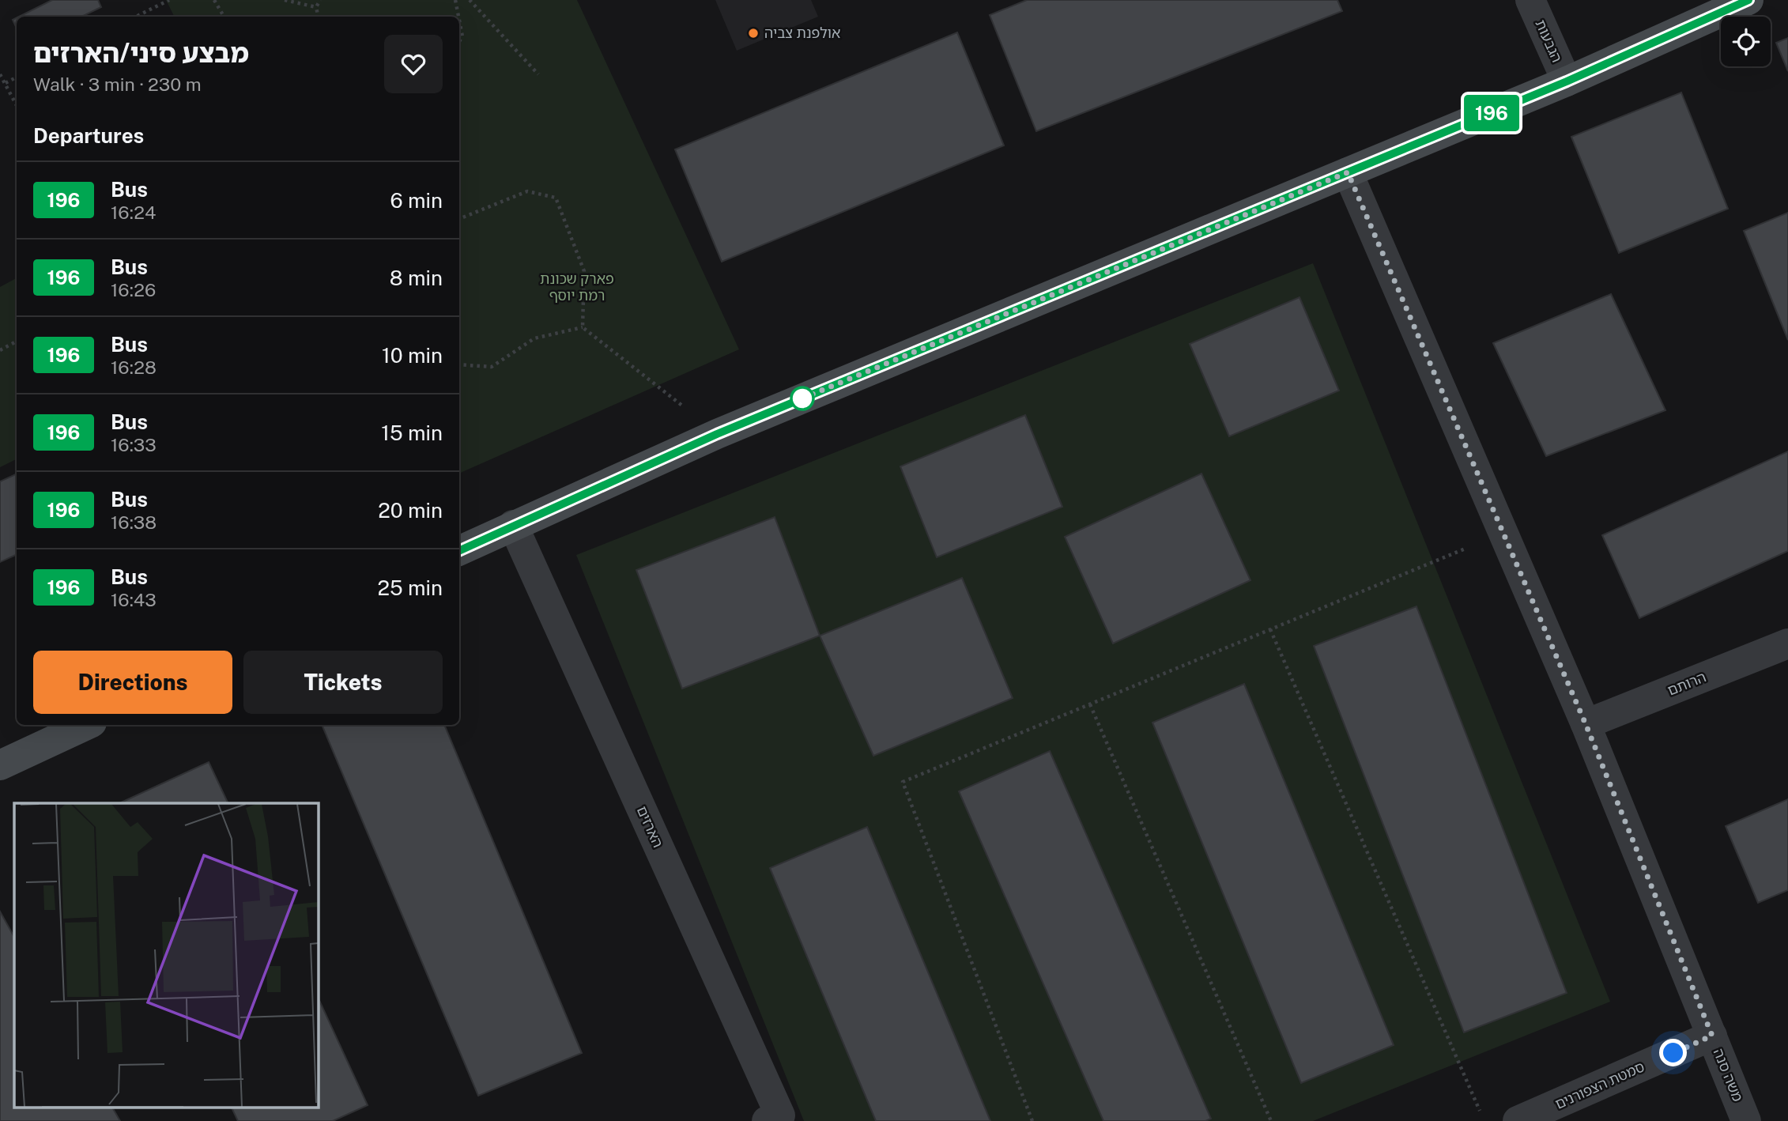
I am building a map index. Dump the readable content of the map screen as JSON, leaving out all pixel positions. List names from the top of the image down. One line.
{"streets":{"street":["הגבעות","הרותם","הארזים","משה סנה","סמטת הצפורנים"]},"crossings":[["הרותם","משה סנה"],["משה סנה","סמטת הצפורנים"]],"parks":["פארק שכונת רמת יוסף"],"places":["אולפנת צביה"],"lines":["bus line 196"],"page":{"on_map":"196","heading":[["מבצע סיני/הארזים","Walk · 3 min · 230 m"],"Departures"],"list":[{"mark":"196","name":"Bus","note":"16:24","value":"6 min"},{"mark":"196","name":"Bus","note":"16:26","value":"8 min"},{"mark":"196","name":"Bus","note":"16:28","value":"10 min"},{"mark":"196","name":"Bus","note":"16:33","value":"15 min"},{"mark":"196","name":"Bus","note":"16:38","value":"20 min"},{"mark":"196","name":"Bus","note":"16:43","value":"25 min"}],"buttons":["Directions","Tickets"]}}
